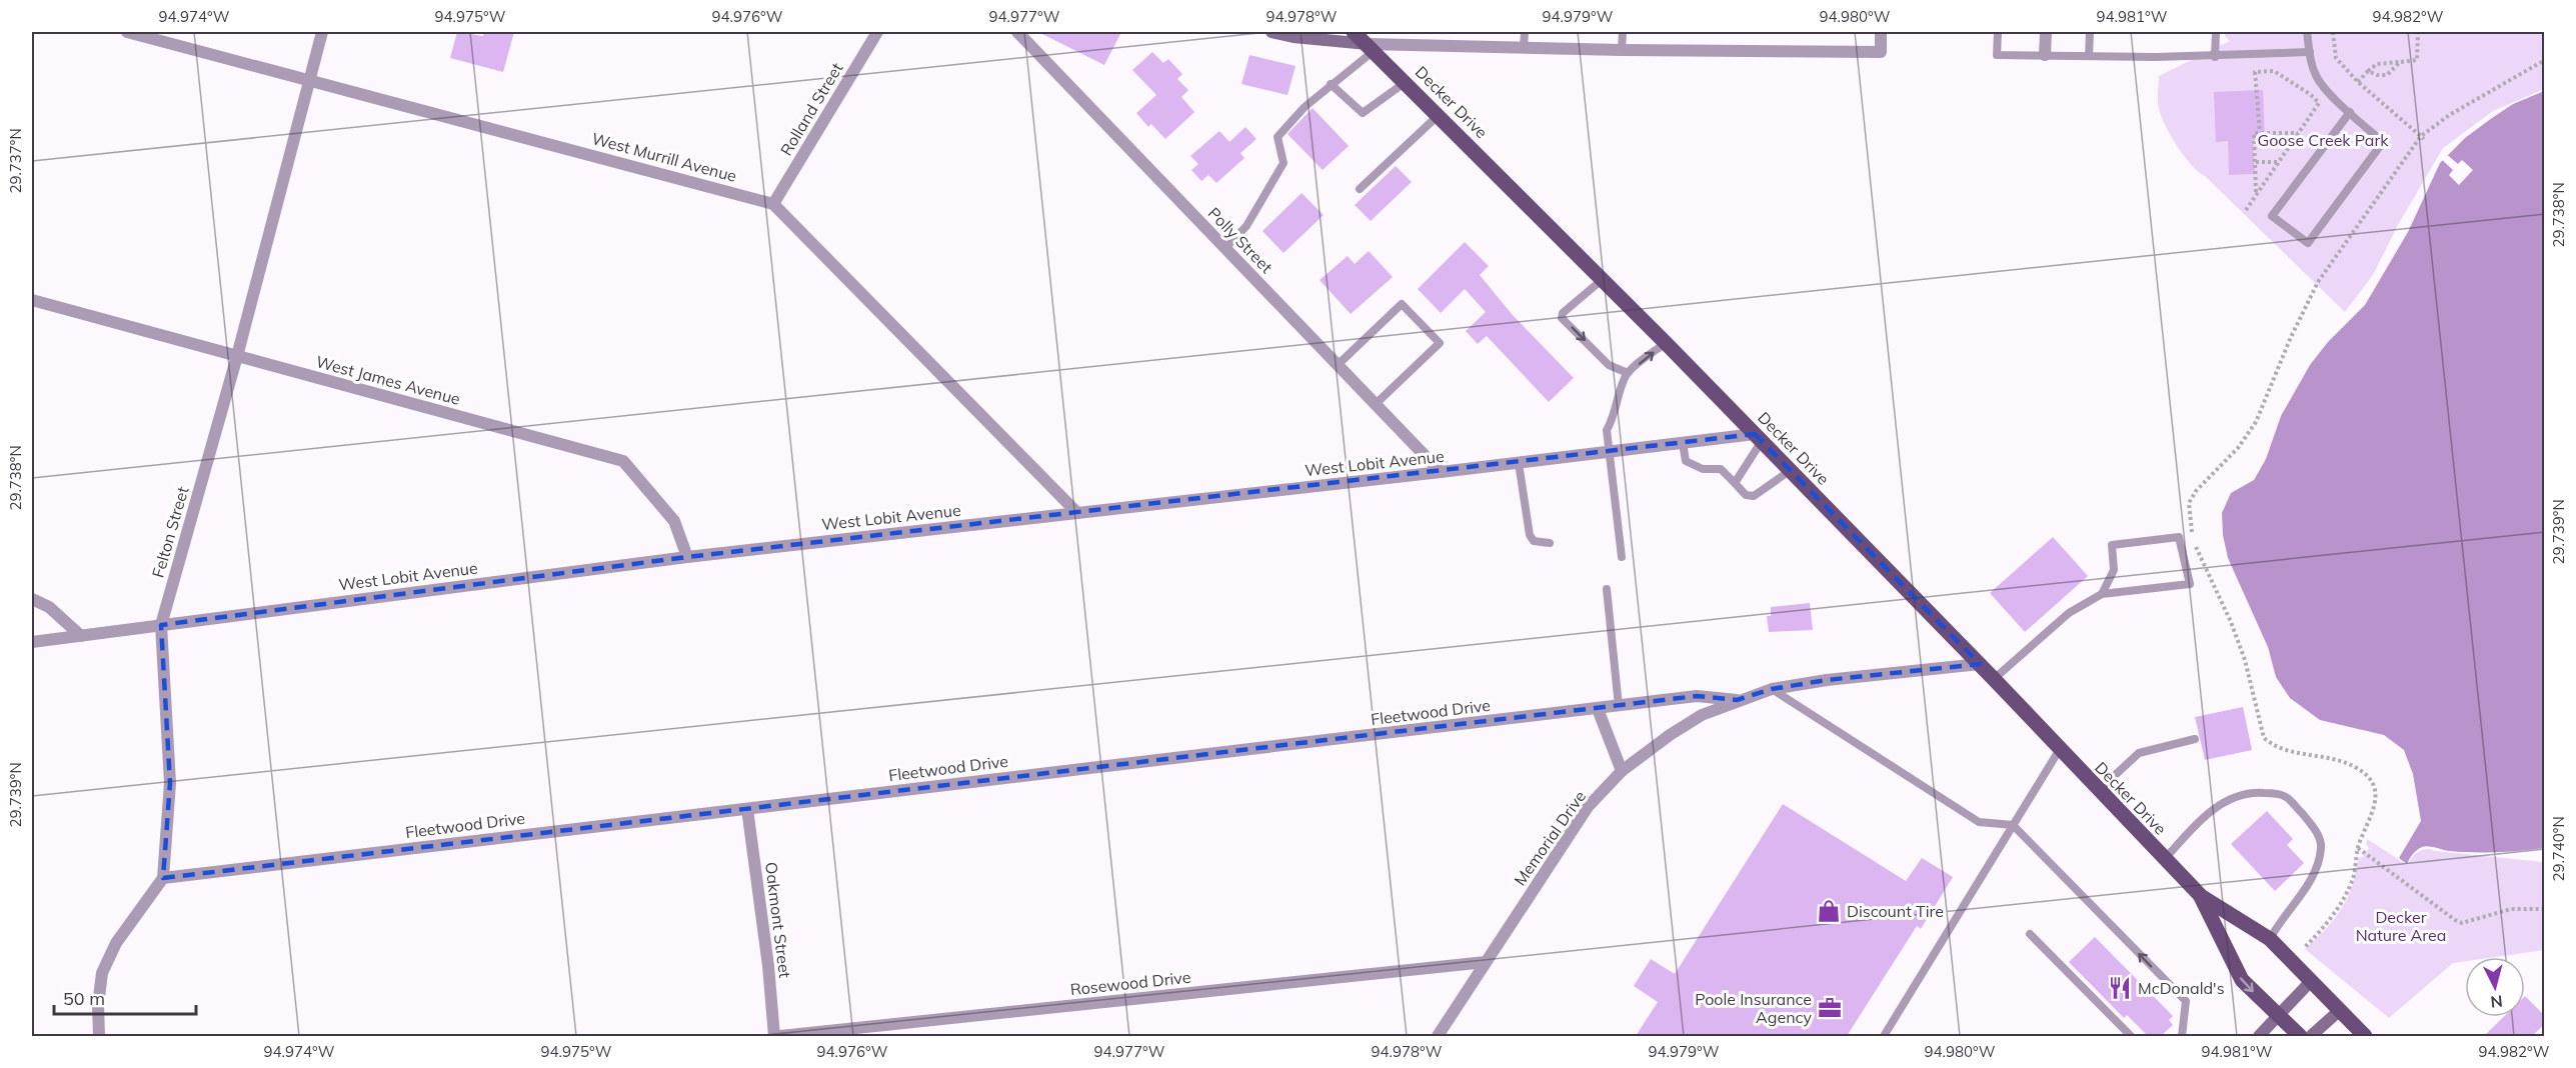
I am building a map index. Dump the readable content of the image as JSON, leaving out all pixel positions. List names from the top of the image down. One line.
{"streets":{"main road":["Decker Drive"],"street":["Rolland Street","West Murrill Avenue","Polly Street","West James Avenue","West Lobit Avenue","Felton Street","Fleetwood Drive","Memorial Drive","Oakmont Street","Rosewood Drive"]},"crossings":[["Decker Drive","West Lobit Avenue"],["Decker Drive","Memorial Drive"],["Rolland Street","West Murrill Avenue"],["West Murrill Avenue","Felton Street"],["Polly Street","West Lobit Avenue"],["West James Avenue","West Lobit Avenue"],["West James Avenue","Felton Street"],["West Lobit Avenue","Felton Street"],["Felton Street","Fleetwood Drive"],["Fleetwood Drive","Memorial Drive"],["Fleetwood Drive","Oakmont Street"],["Memorial Drive","Rosewood Drive"]],"parks":["Goose Creek Park","Decker Nature Area"],"places":{"shop":["Discount Tire"],"restaurant":["McDonald's"],"office":["Poole Insurance Agency"]},"scale_bar":"50 m","north":"bottom","coordinates":["94.974°W","94.975°W","94.976°W","94.977°W","94.978°W","94.979°W","94.980°W","94.981°W","94.982°W","29.737°N","29.738°N","29.739°N","29.740°N"]}
